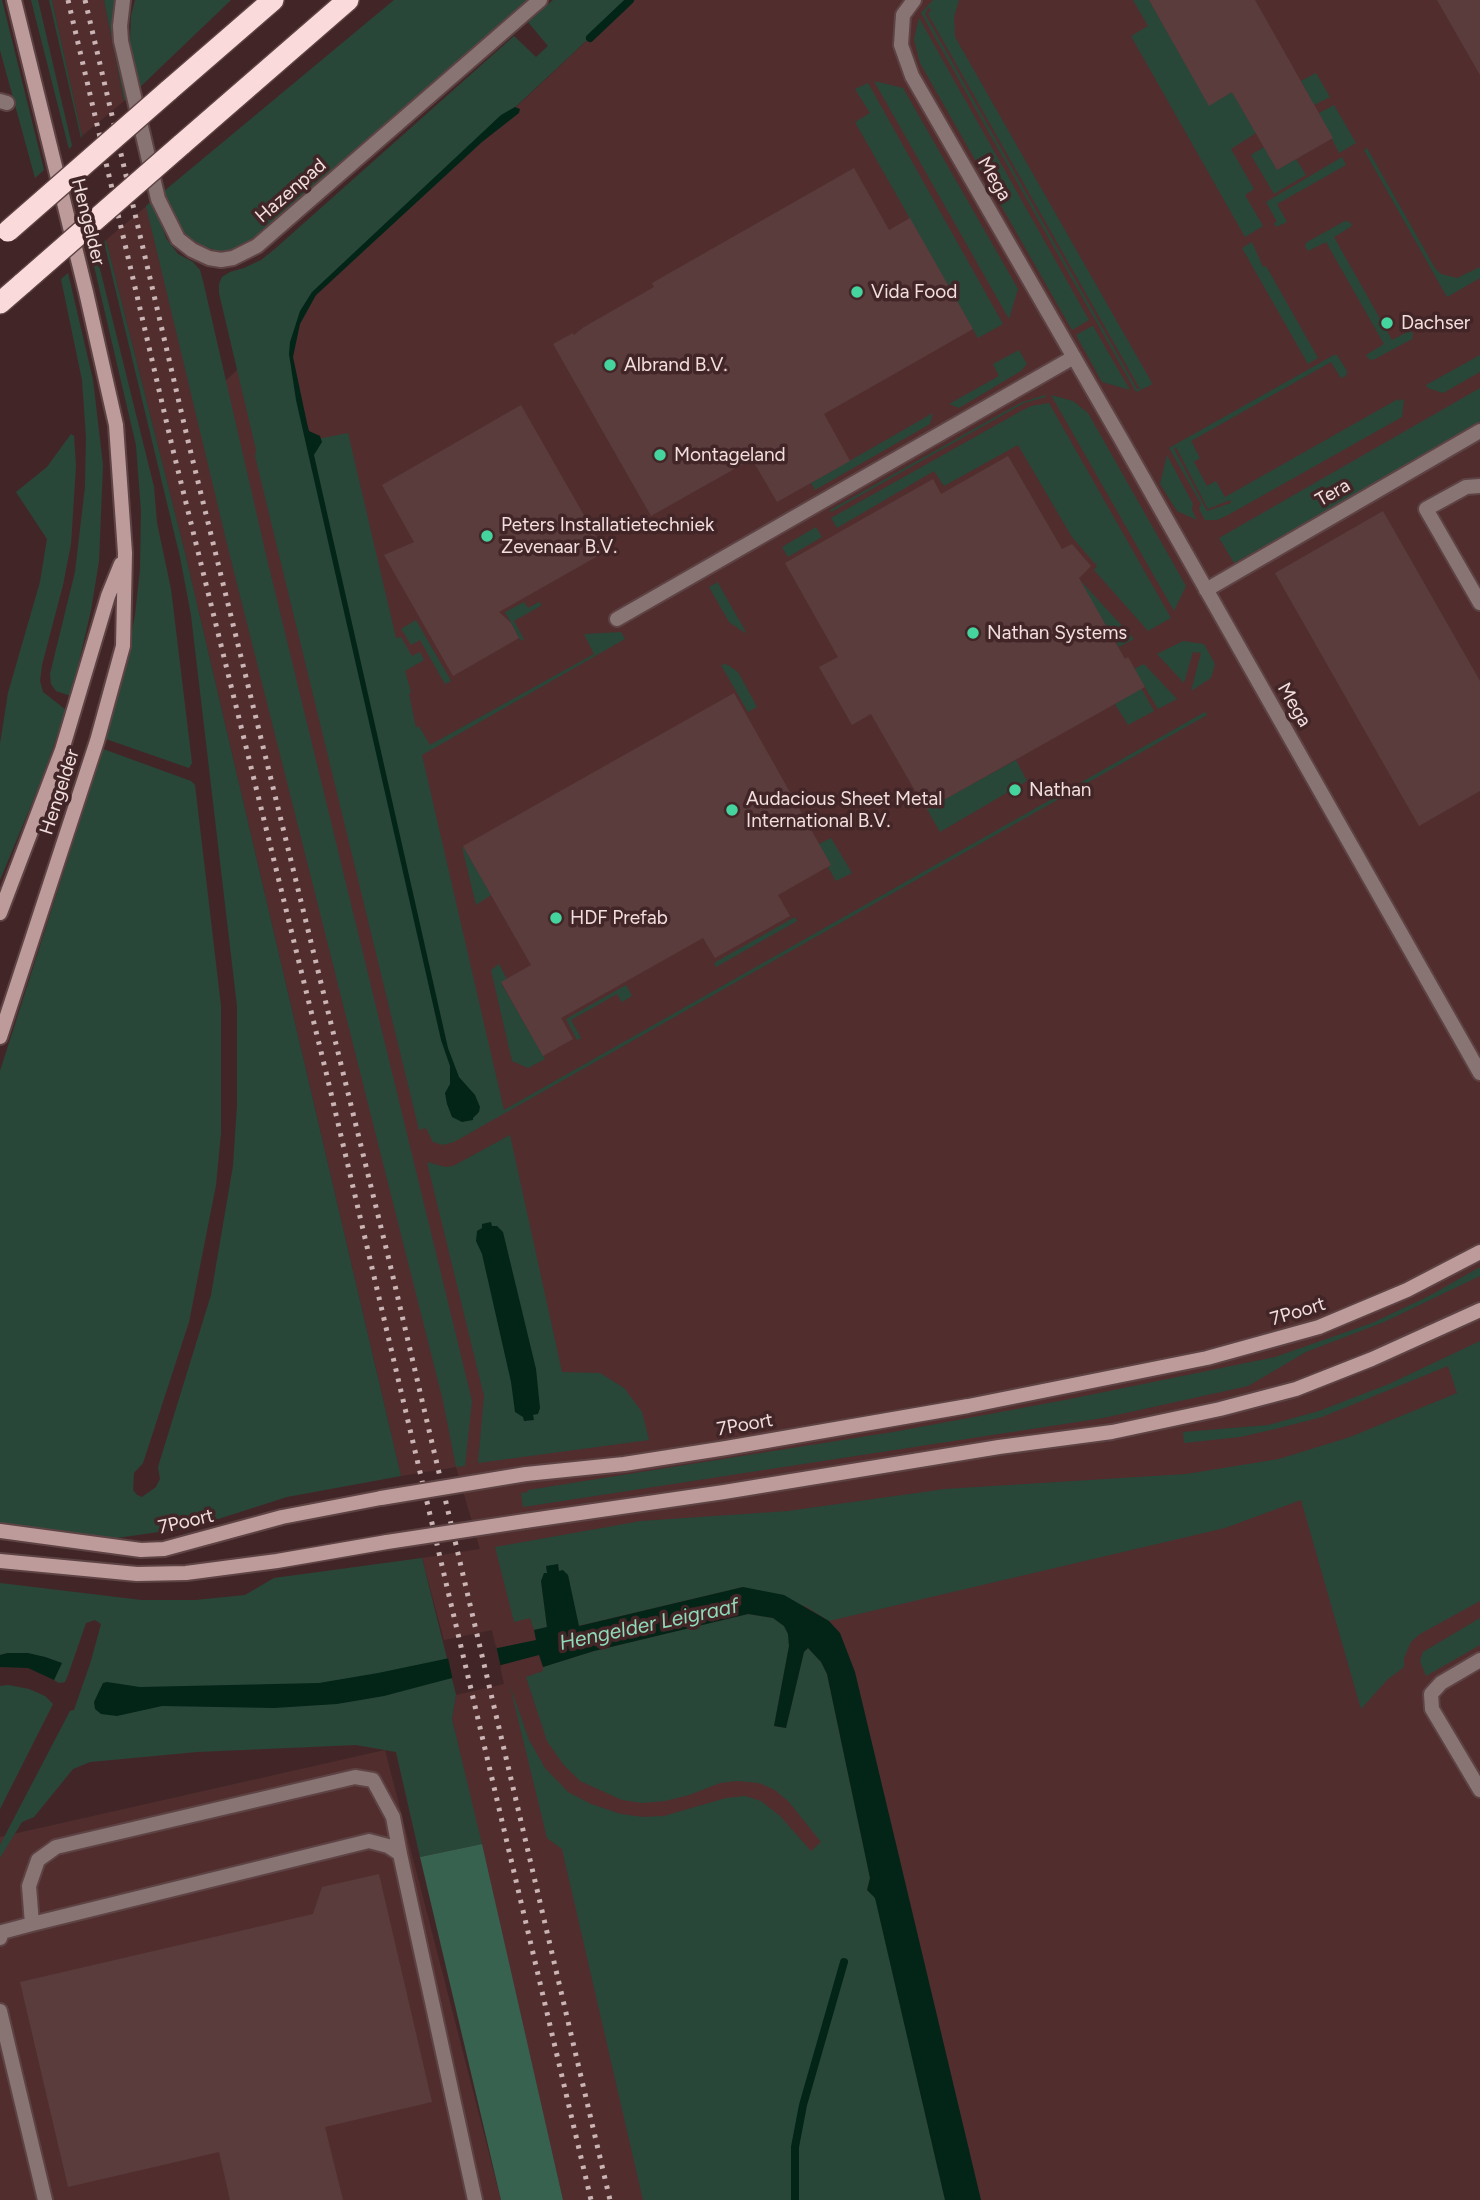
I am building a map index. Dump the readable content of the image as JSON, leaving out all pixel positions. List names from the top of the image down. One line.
{"streets":{"street":["Mega","Hazenpad","Hengelder","Tera","7Poort"]},"crossings":[["Mega","Tera"]],"water":["Hengelder Leigraaf"],"places":["Vida Food","Dachser","Albrand B.V.","Montageland","Peters Installatietechniek Zevenaar B.V.","Nathan Systems","Nathan","Audacious Sheet Metal International B.V.","HDF Prefab"]}
